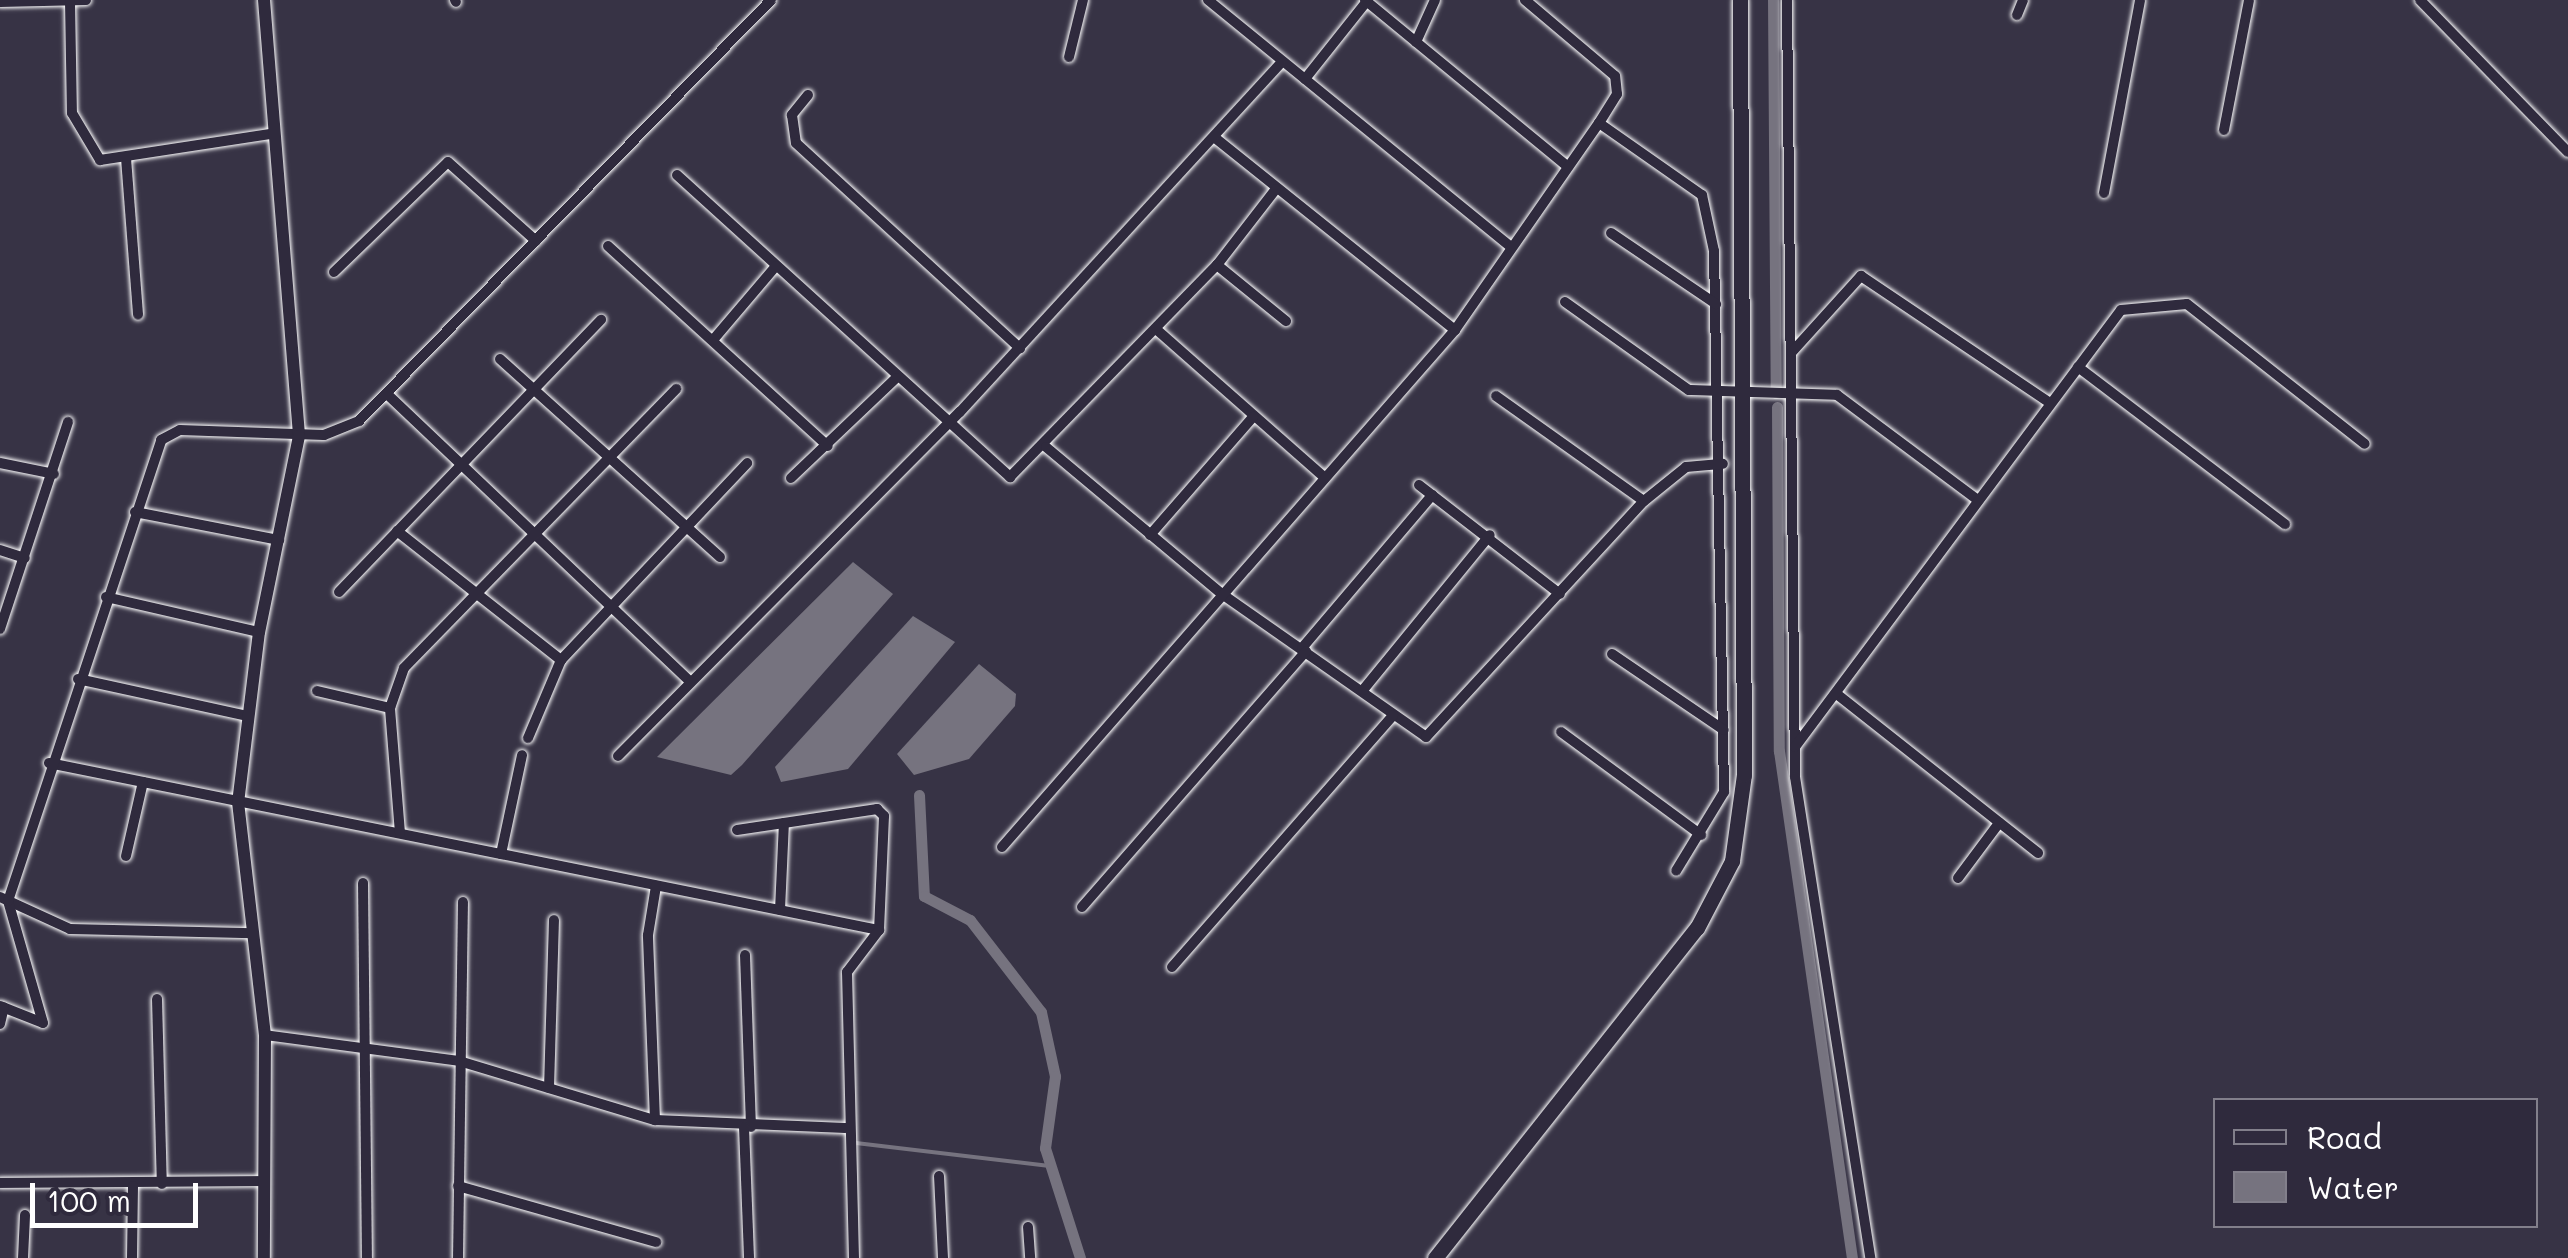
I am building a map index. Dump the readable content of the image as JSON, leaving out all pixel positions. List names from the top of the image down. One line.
{"legend":["Road","Water"],"scale_bar":"100 m"}
